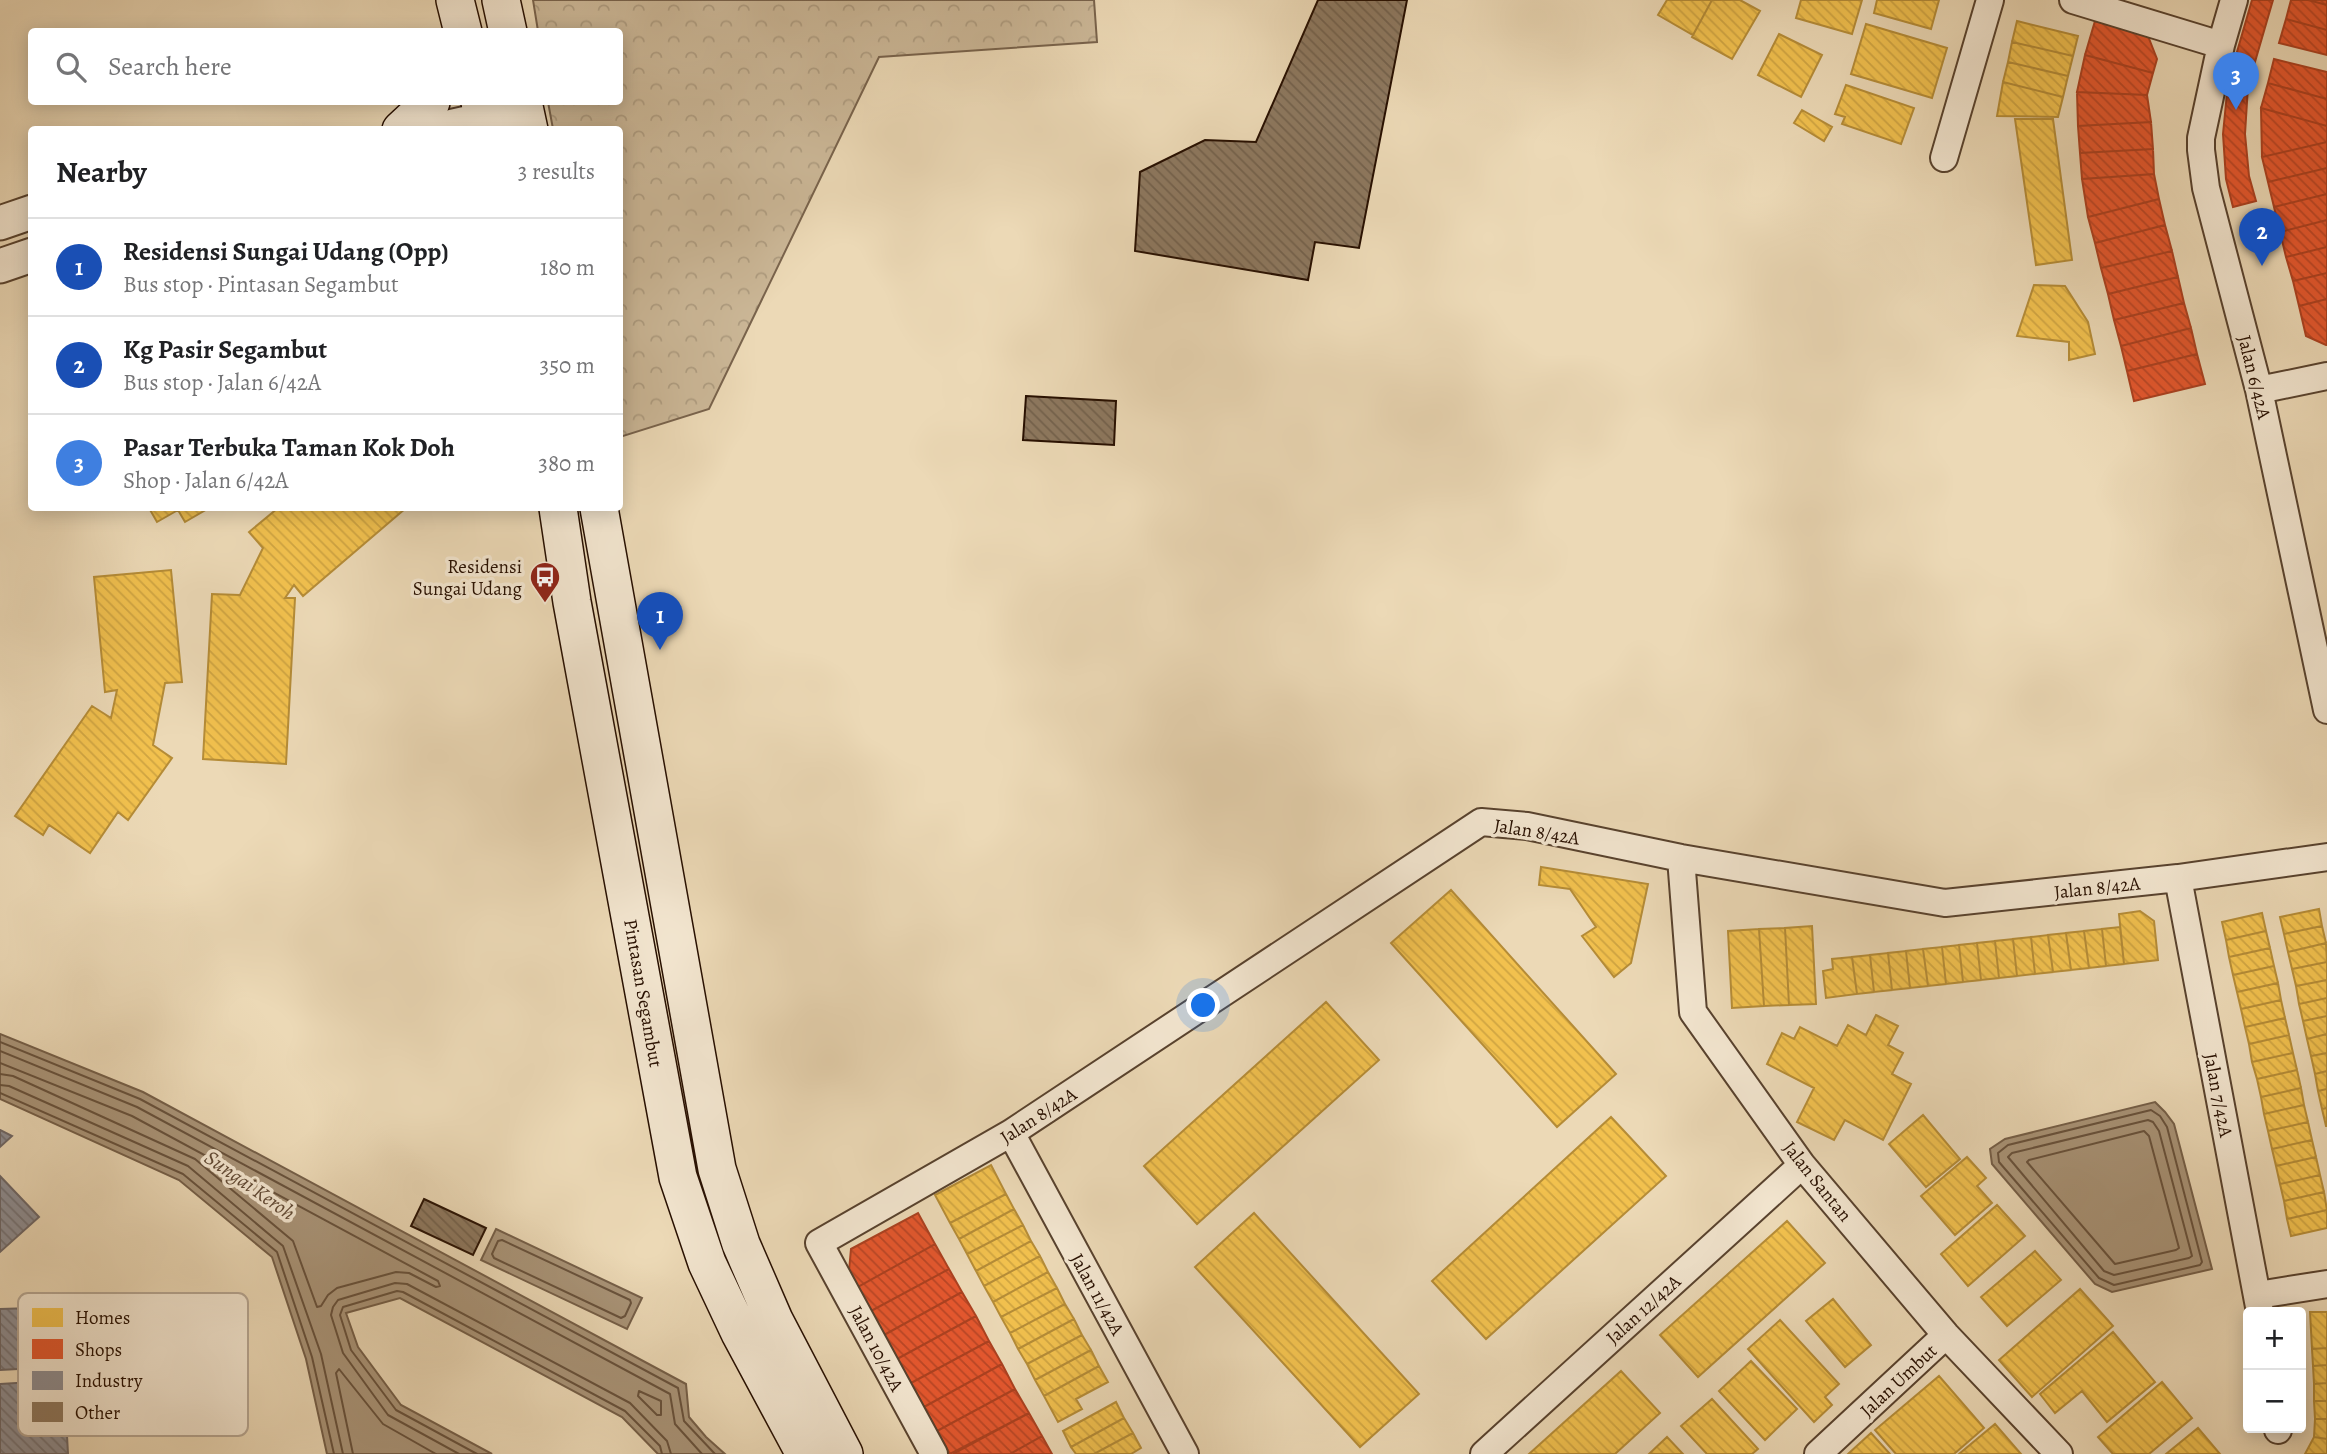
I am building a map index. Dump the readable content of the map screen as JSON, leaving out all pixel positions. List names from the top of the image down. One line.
{"streets":{"main road":["Pintasan Segambut"],"street":["Jalan 6/42A","Jalan 8/42A","Jalan 7/42A","Jalan Santan","Jalan 11/42A","Jalan 12/42A","Jalan 10/42A","Jalan Umbut"]},"crossings":[["Jalan 8/42A","Jalan 7/42A"],["Jalan 8/42A","Jalan Santan"],["Jalan 8/42A","Jalan 11/42A"],["Jalan 8/42A","Jalan 10/42A"],["Jalan Santan","Jalan 12/42A"],["Jalan Santan","Jalan Umbut"]],"water":["Sungai Keroh"],"places":{"bus stop":["Residensi Sungai Udang"]},"legend":["Homes","Shops","Industry","Other"],"page":{"search":"Search here","pins":["3","2","1"],"heading":["Nearby","3 results"],"list":[{"mark":"1","name":"Residensi Sungai Udang (Opp)","note":"Bus stop · Pintasan Segambut","value":"180 m"},{"mark":"2","name":"Kg Pasir Segambut","note":"Bus stop · Jalan 6/42A","value":"350 m"},{"mark":"3","name":"Pasar Terbuka Taman Kok Doh","note":"Shop · Jalan 6/42A","value":"380 m"}],"map_buttons":["+","−"]}}
